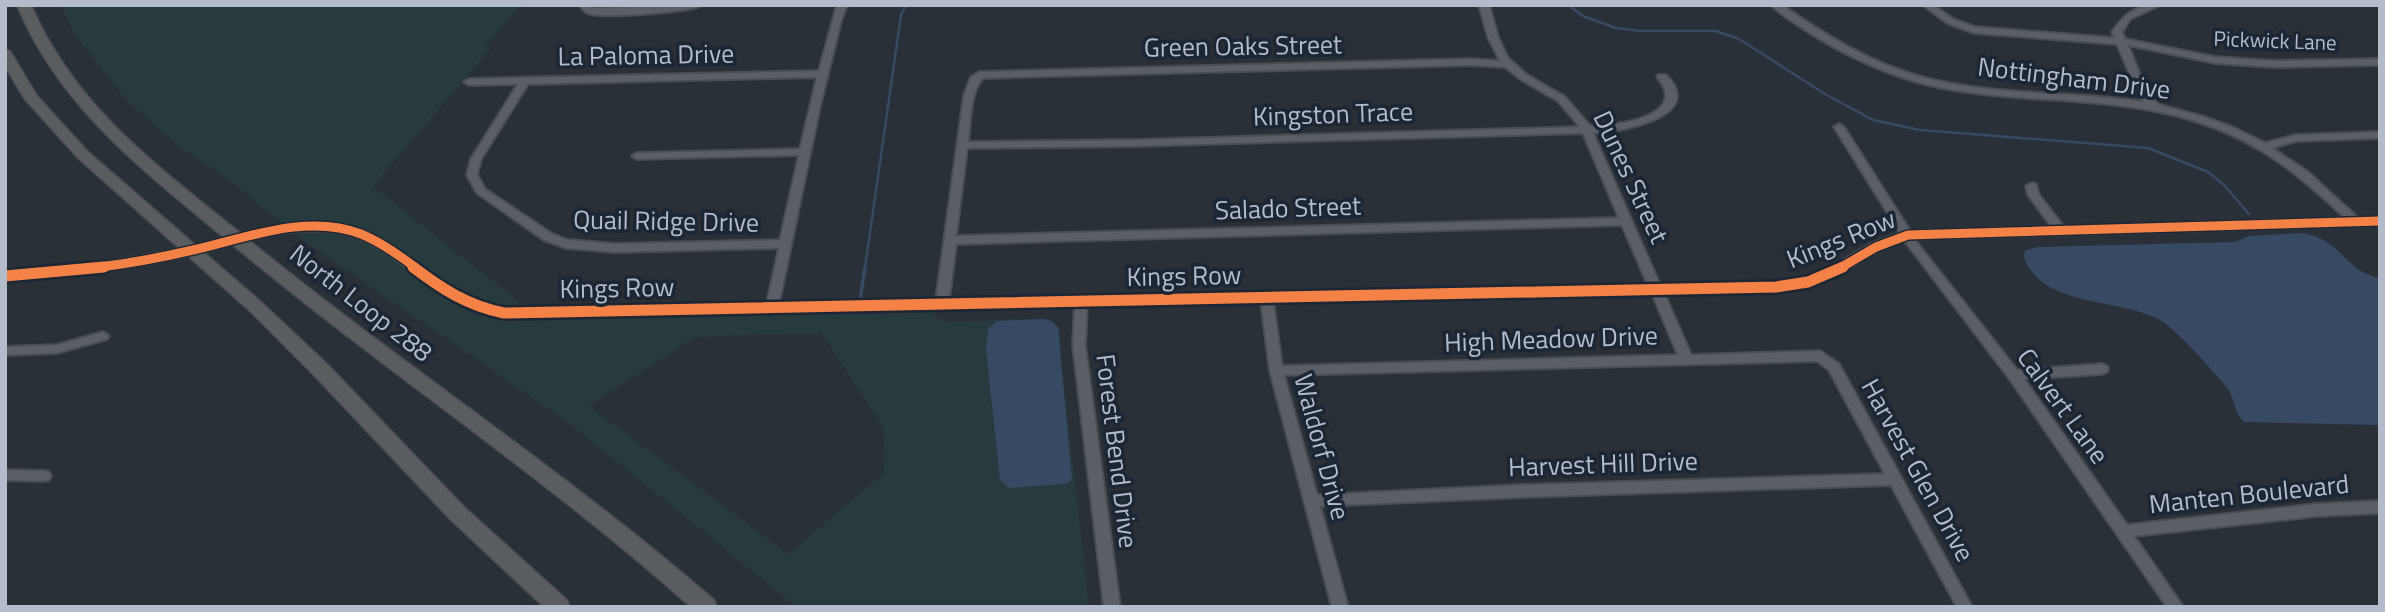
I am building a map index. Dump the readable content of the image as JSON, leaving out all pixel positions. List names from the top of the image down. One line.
{"streets":{"highway":["North Loop 288"],"street":["Pickwick Lane","Green Oaks Street","La Paloma Drive","Nottingham Drive","Kingston Trace","Dunes Street","Salado Street","Quail Ridge Drive","Kings Row","High Meadow Drive","Calvert Lane","Waldorf Drive","Forest Bend Drive","Harvest Hill Drive","Harvest Glen Drive","Manten Boulevard"]},"crossings":[["Green Oaks Street","Kingston Trace"],["Green Oaks Street","Dunes Street"],["La Paloma Drive","Quail Ridge Drive"],["Nottingham Drive","Kings Row"],["Kingston Trace","Dunes Street"],["Dunes Street","Salado Street"],["Dunes Street","Kings Row"],["Dunes Street","High Meadow Drive"],["Kings Row","North Loop 288"],["Kings Row","Calvert Lane"],["Kings Row","Waldorf Drive"],["Kings Row","Forest Bend Drive"],["High Meadow Drive","Waldorf Drive"],["High Meadow Drive","Harvest Glen Drive"],["Calvert Lane","Manten Boulevard"],["Waldorf Drive","Harvest Hill Drive"],["Harvest Hill Drive","Harvest Glen Drive"]]}
